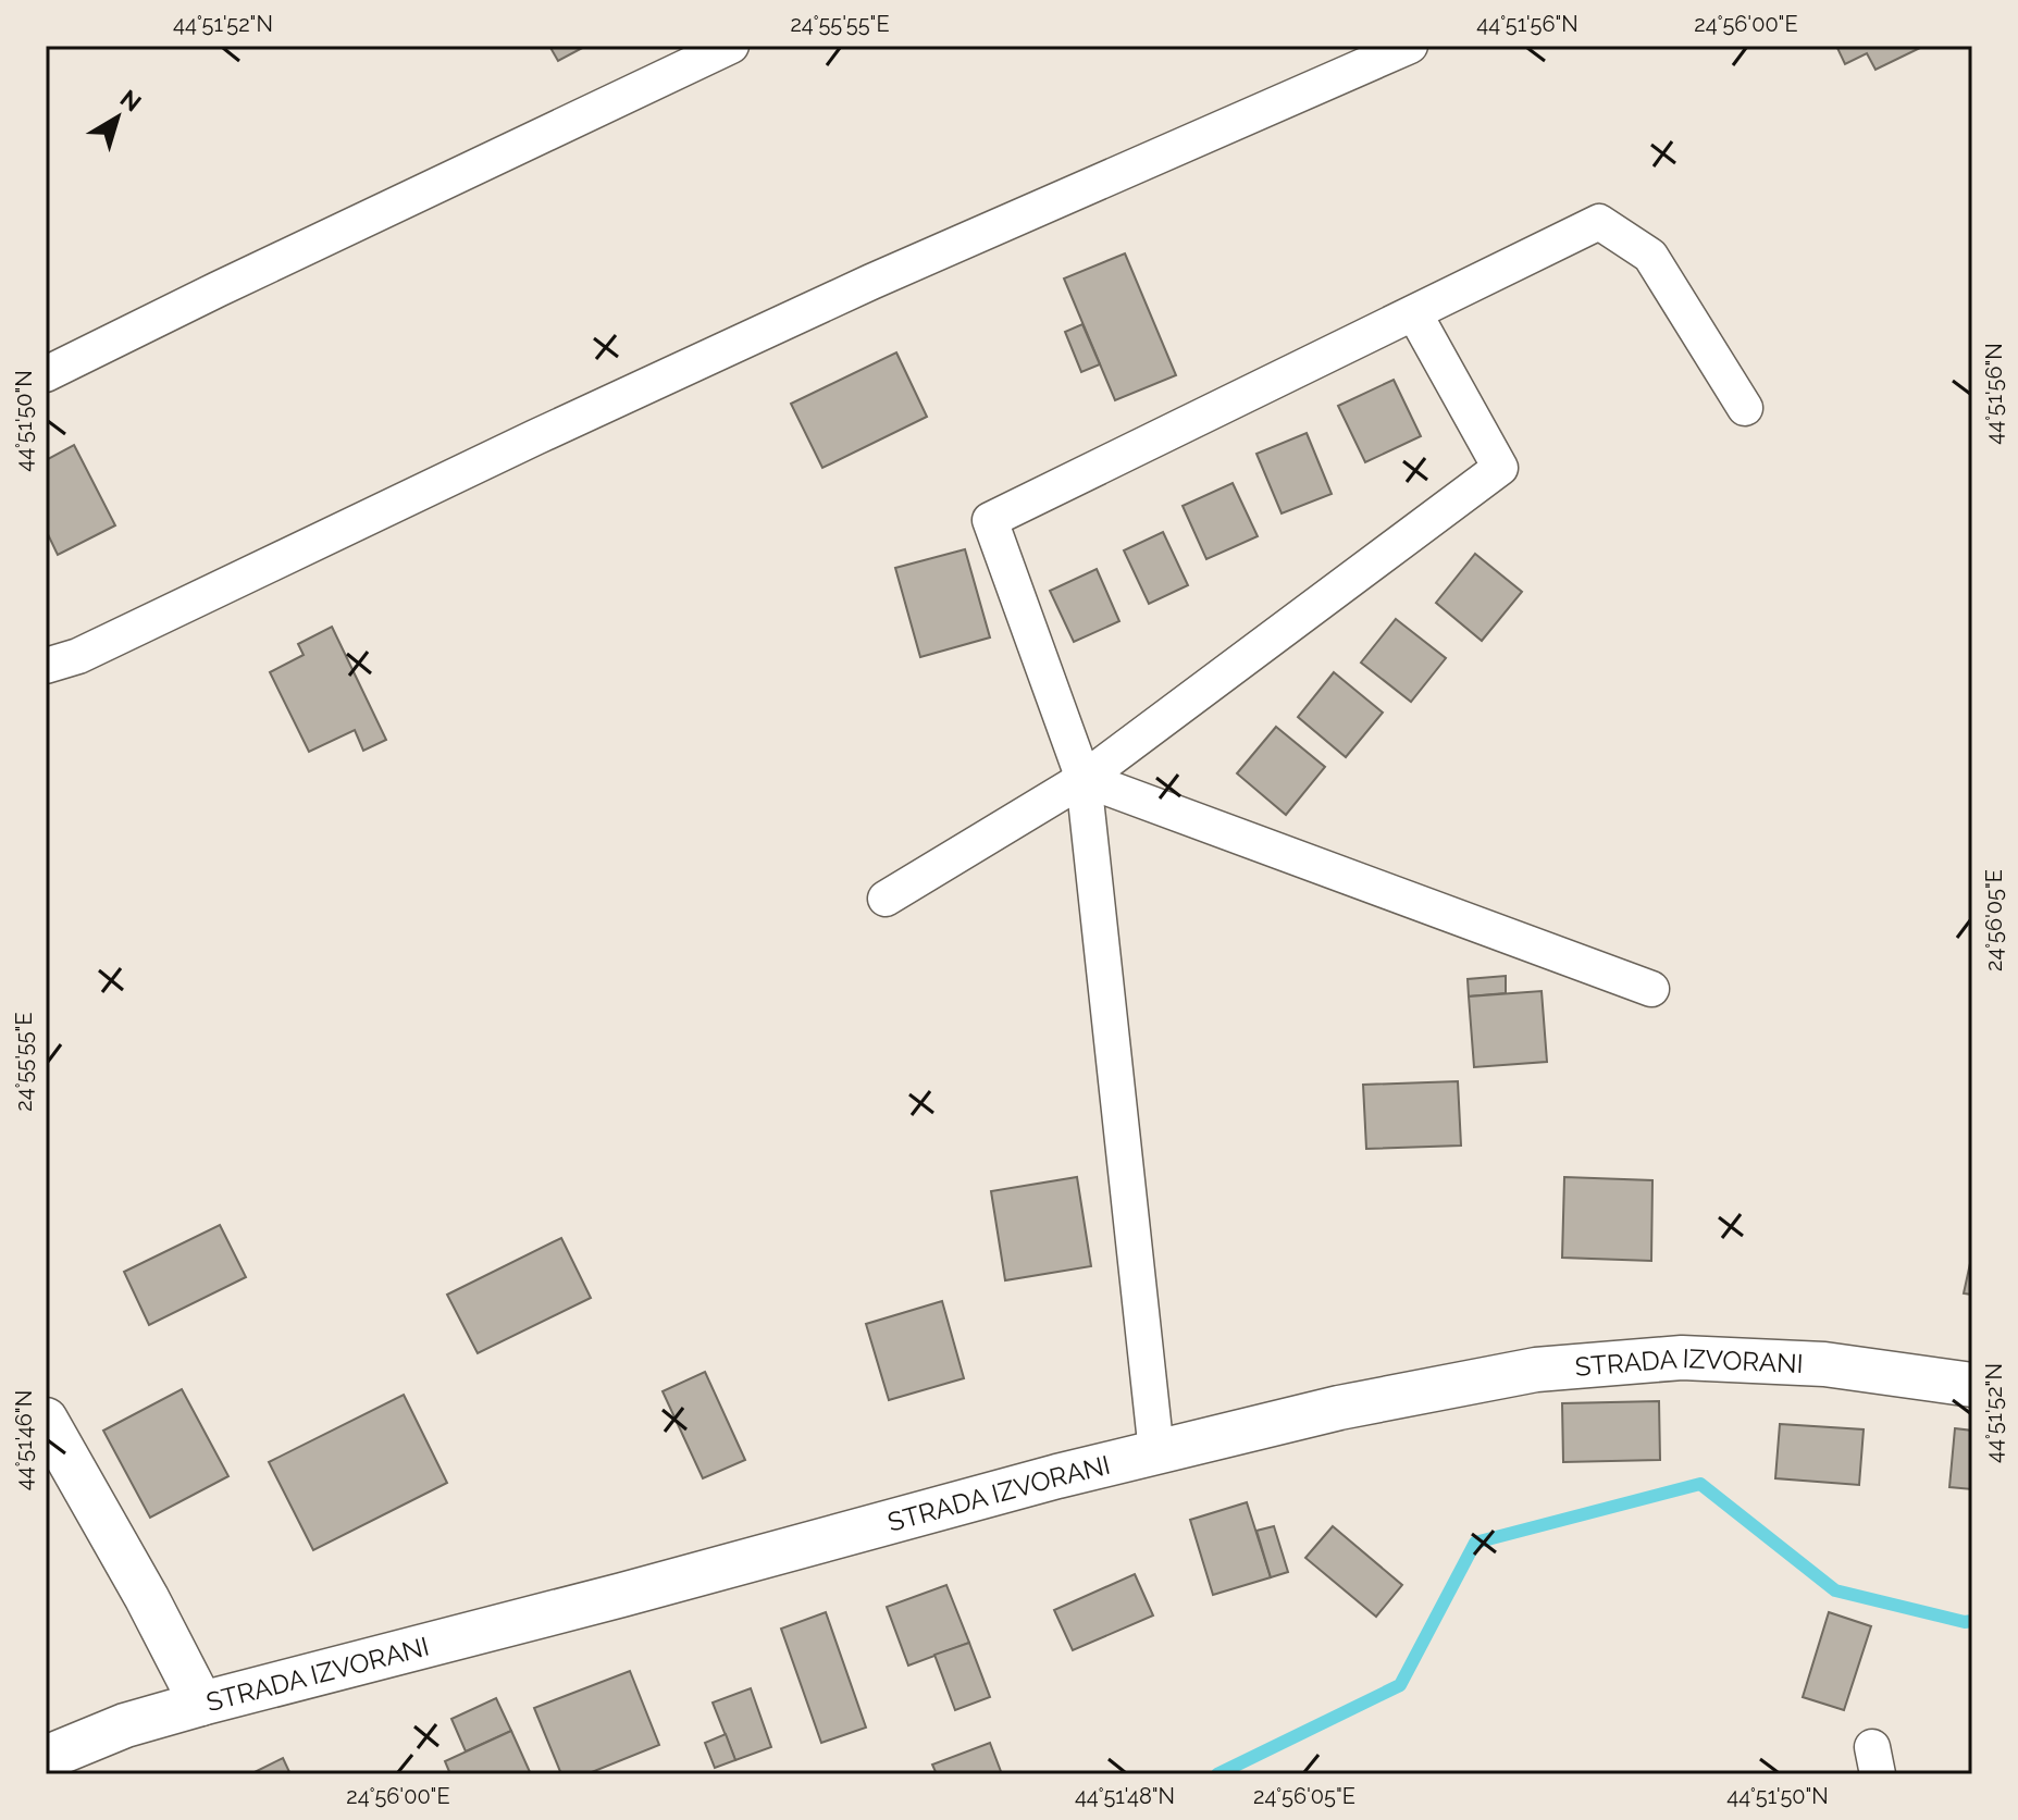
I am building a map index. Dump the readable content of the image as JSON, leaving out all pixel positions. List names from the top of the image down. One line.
{"streets":{"street":["STRADA IZVORANI"]},"north":"top right","coordinates":["44°51'52\"N","24°55'55\"E","44°51'56\"N","24°56'00\"E","44°51'50\"N","24°56'05\"E","44°51'46\"N","44°51'48\"N"]}
